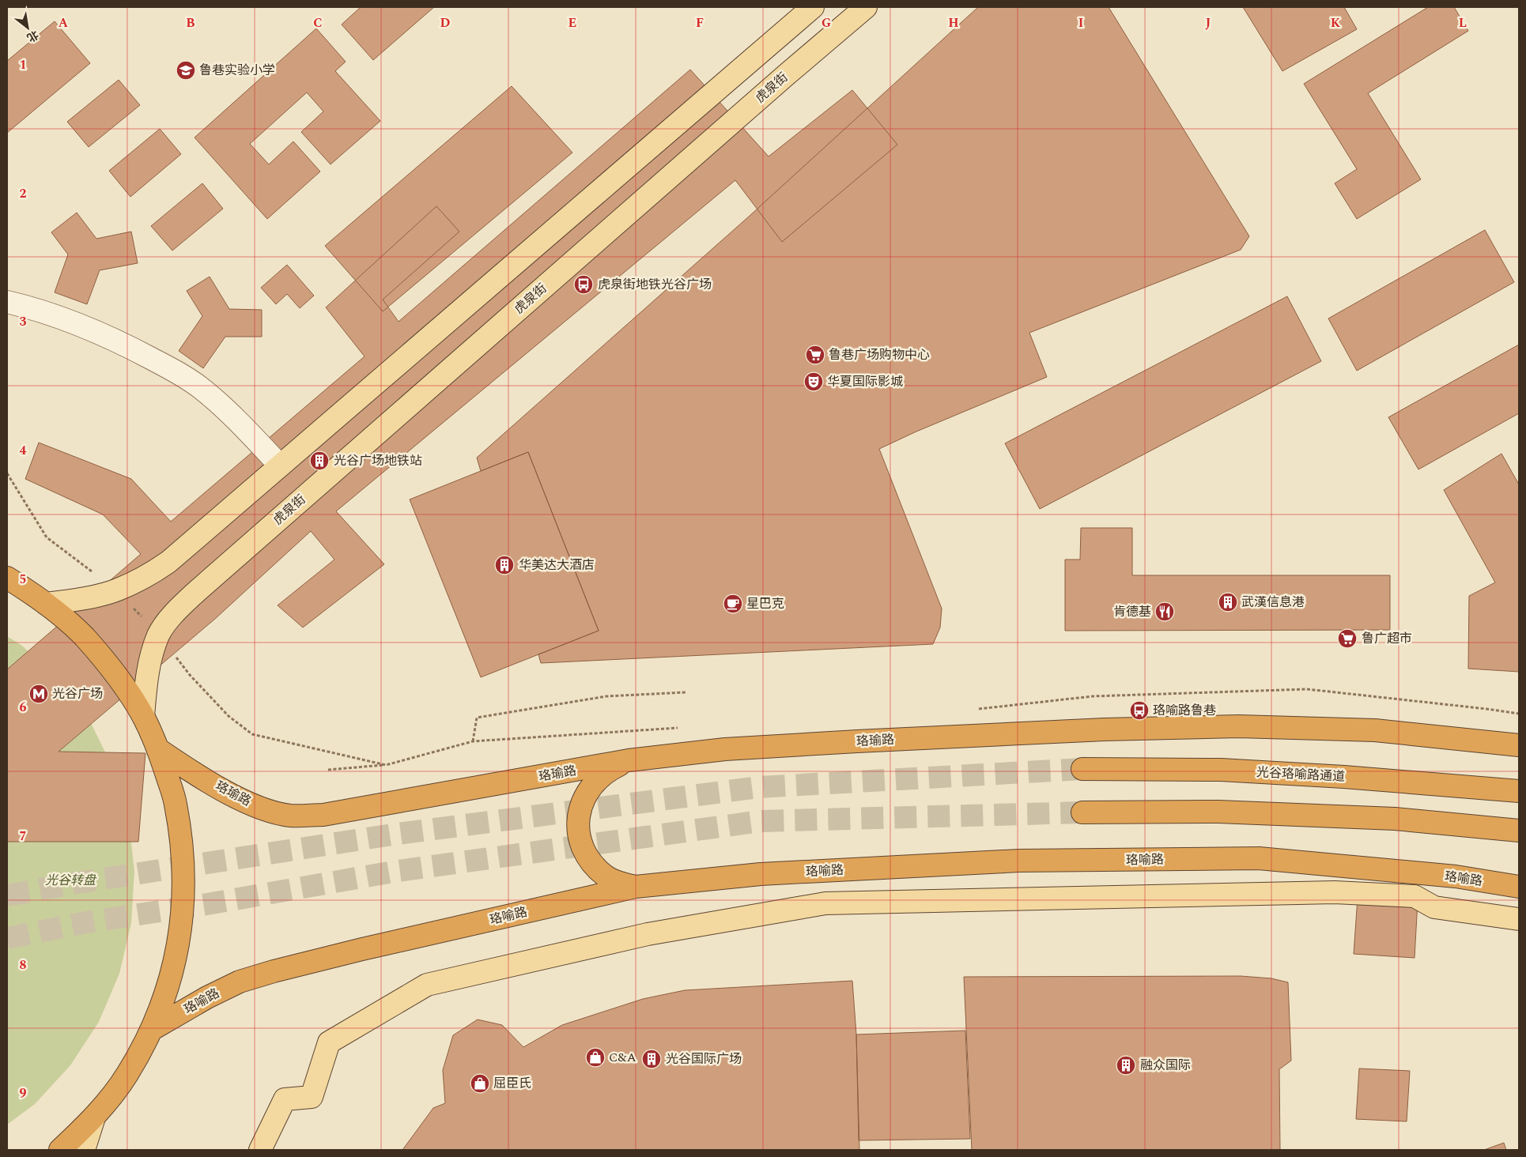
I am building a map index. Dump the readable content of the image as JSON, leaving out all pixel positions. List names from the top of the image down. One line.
{"streets":{"highway":["珞瑜路","光谷珞喻路通道","珞喻路"],"main road":["虎泉街"]},"parks":["光谷转盘"],"places":{"school or university":["鲁巷实验小学"],"bus stop":["虎泉街地铁光谷广场","珞喻路鲁巷"],"supermarket":["鲁巷广场购物中心","鲁广超市"],"theatre":["华夏国际影城"],"building":["光谷广场地铁站","华美达大酒店","武漢信息港","光谷国际广场","融众国际"],"cafe":["星巴克"],"restaurant":["肯德基"],"metro station":["光谷广场"],"shop":["C&A","屈臣氏"]},"north":"bottom right","grid":{"columns":["A","B","C","D","E","F","G","H","I","J","K","L"],"rows":["1","2","3","4","5","6","7","8","9"]}}
